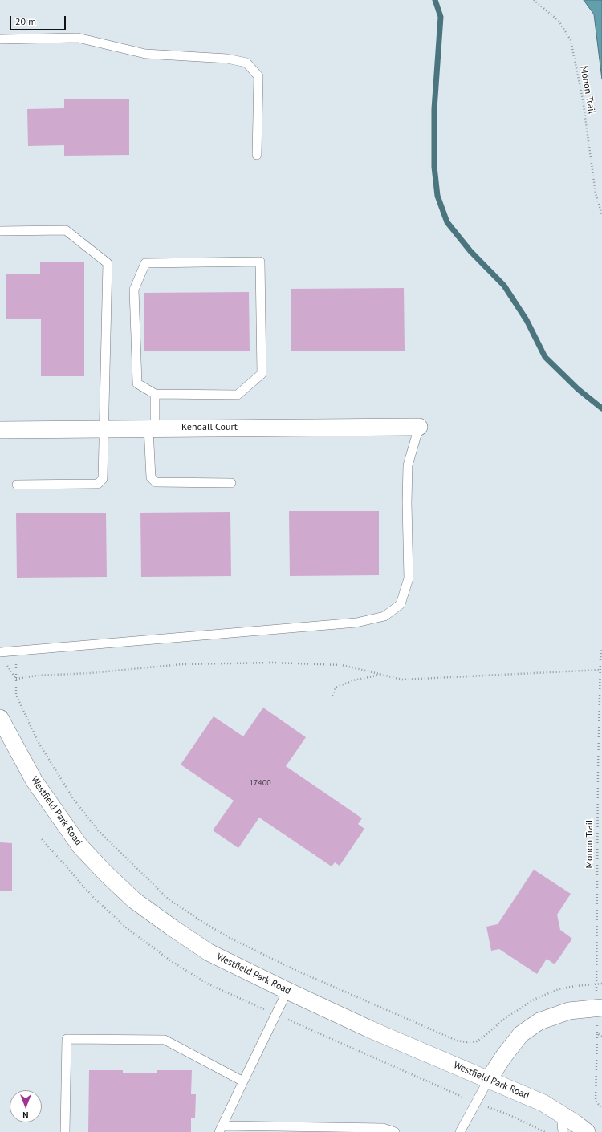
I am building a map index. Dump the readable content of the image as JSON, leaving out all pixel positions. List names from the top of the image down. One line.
{"streets":{"street":["Kendall Court","Westfield Park Road"],"path":["Monon Trail"]},"house_numbers":["17400"],"scale_bar":"20 m","north":"bottom"}
